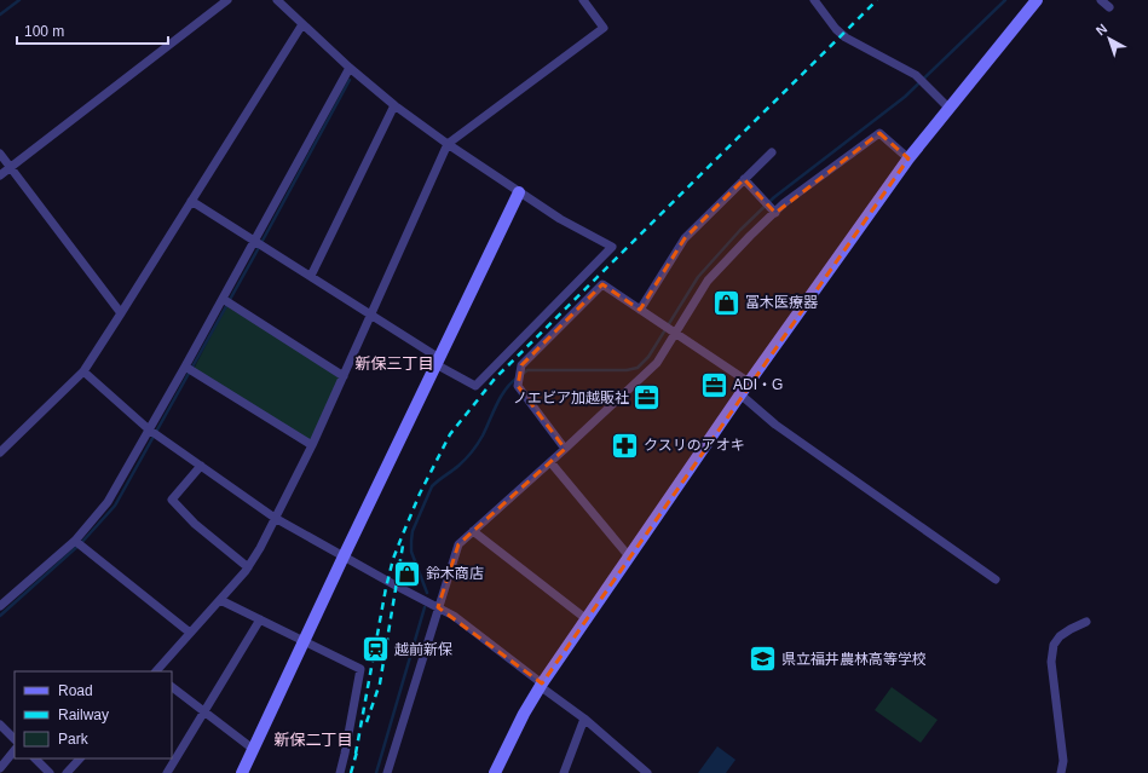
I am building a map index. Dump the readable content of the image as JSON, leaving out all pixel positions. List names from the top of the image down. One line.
{"districts":["新保三丁目","新保二丁目"],"places":{"shop":["冨木医療器","鈴木商店"],"office":["ADI・G","ノエビア加越販社"],"pharmacy":["クスリのアオキ"],"station":["越前新保"],"school or university":["県立福井農林高等学校"]},"legend":["Road","Railway","Park"],"scale_bar":"100 m","north":"top left"}
